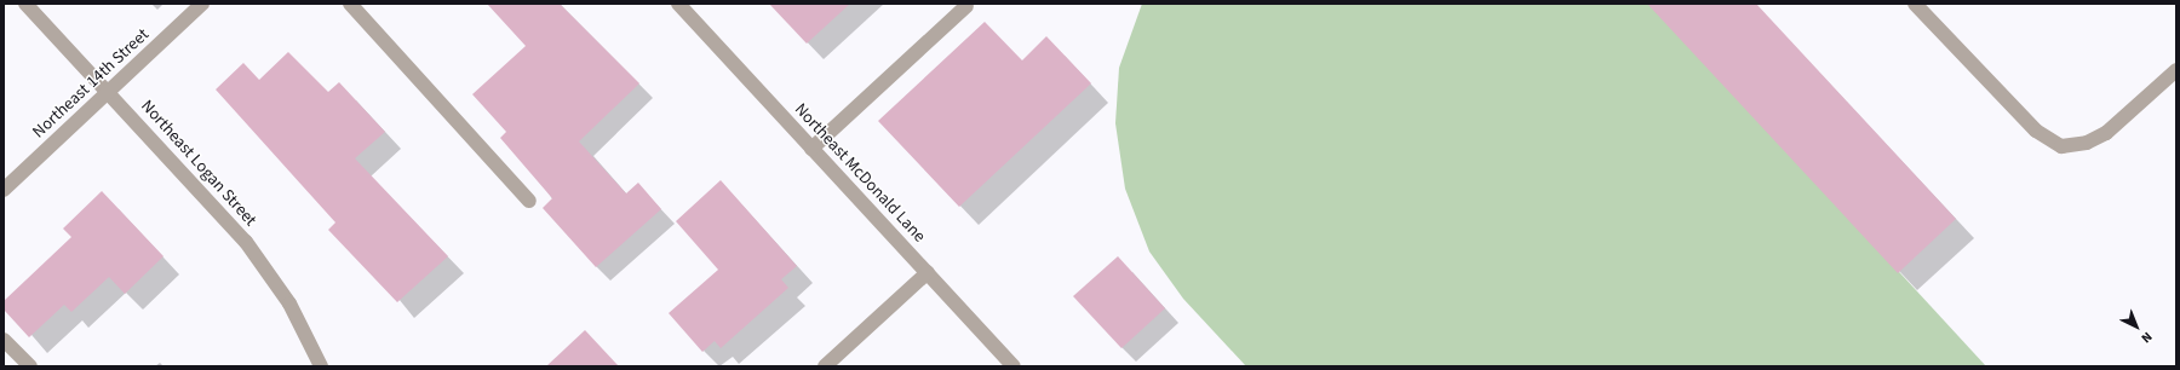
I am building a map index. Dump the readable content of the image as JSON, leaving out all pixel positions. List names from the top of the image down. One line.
{"streets":{"street":["Northeast 14th Street","Northeast Logan Street","Northeast McDonald Lane"]},"crossings":[["Northeast 14th Street","Northeast Logan Street"]],"north":"bottom right"}
